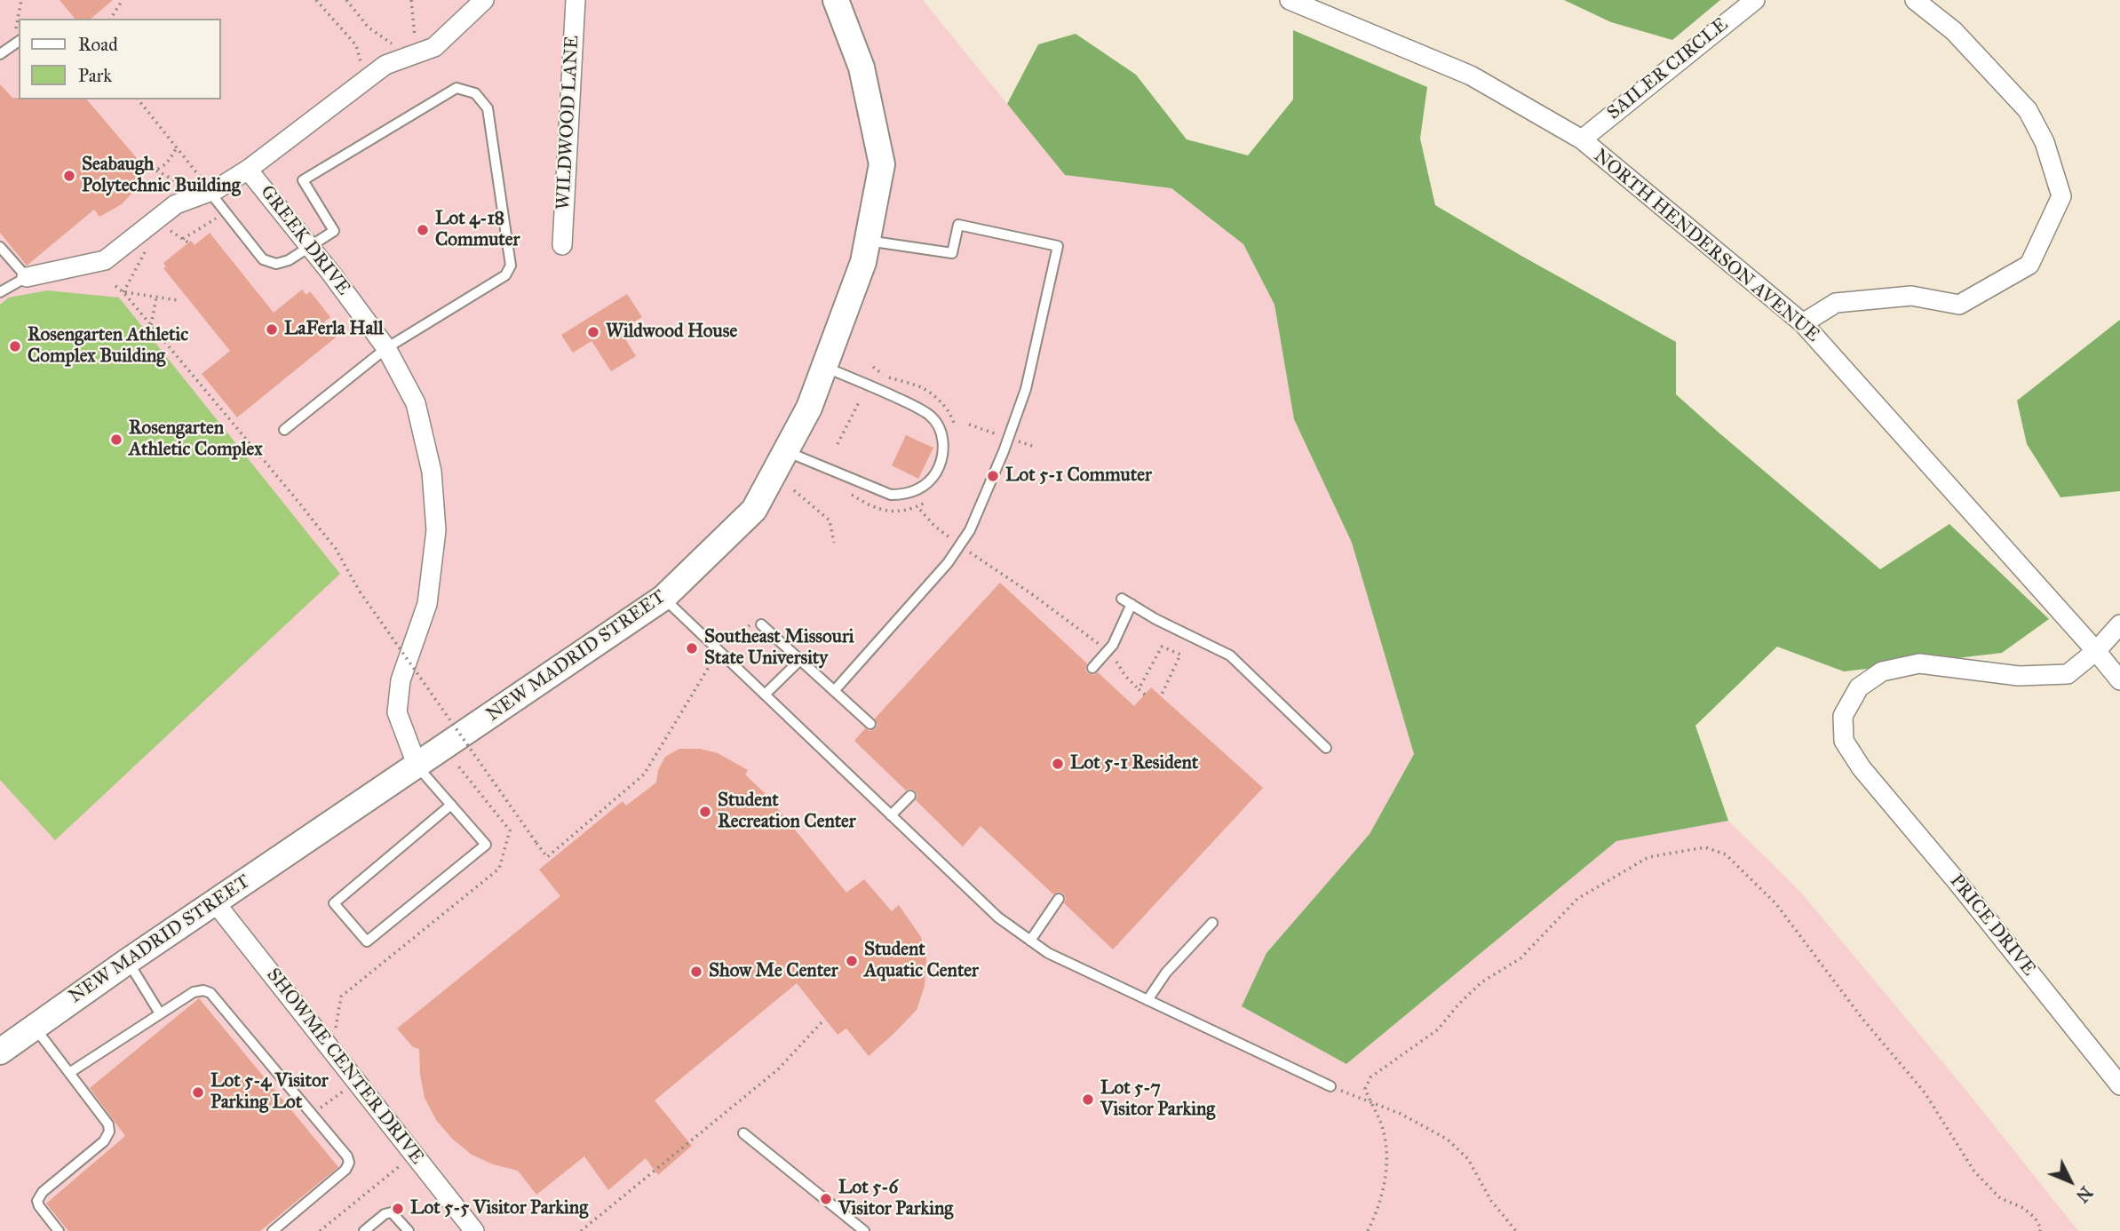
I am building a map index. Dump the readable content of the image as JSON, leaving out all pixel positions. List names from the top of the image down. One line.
{"streets":{"street":["SAILER CIRCLE","WILDWOOD LANE","GREEK DRIVE","NORTH HENDERSON AVENUE","NEW MADRID STREET","PRICE DRIVE","SHOWME CENTER DRIVE"]},"crossings":[["SAILER CIRCLE","NORTH HENDERSON AVENUE"],["GREEK DRIVE","NEW MADRID STREET"],["NORTH HENDERSON AVENUE","PRICE DRIVE"],["NEW MADRID STREET","SHOWME CENTER DRIVE"]],"places":["Seabaugh Polytechnic Building","Lot 4-18 Commuter","LaFerla Hall","Wildwood House","Rosengarten Athletic Complex Building","Rosengarten Athletic Complex","Lot 5-1 Commuter","Southeast Missouri State University","Lot 5-1 Resident","Student Recreation Center","Student Aquatic Center","Show Me Center","Lot 5-4 Visitor Parking Lot","Lot 5-7 Visitor Parking","Lot 5-6 Visitor Parking","Lot 5-5 Visitor Parking"],"legend":["Road","Park"],"north":"bottom right"}
